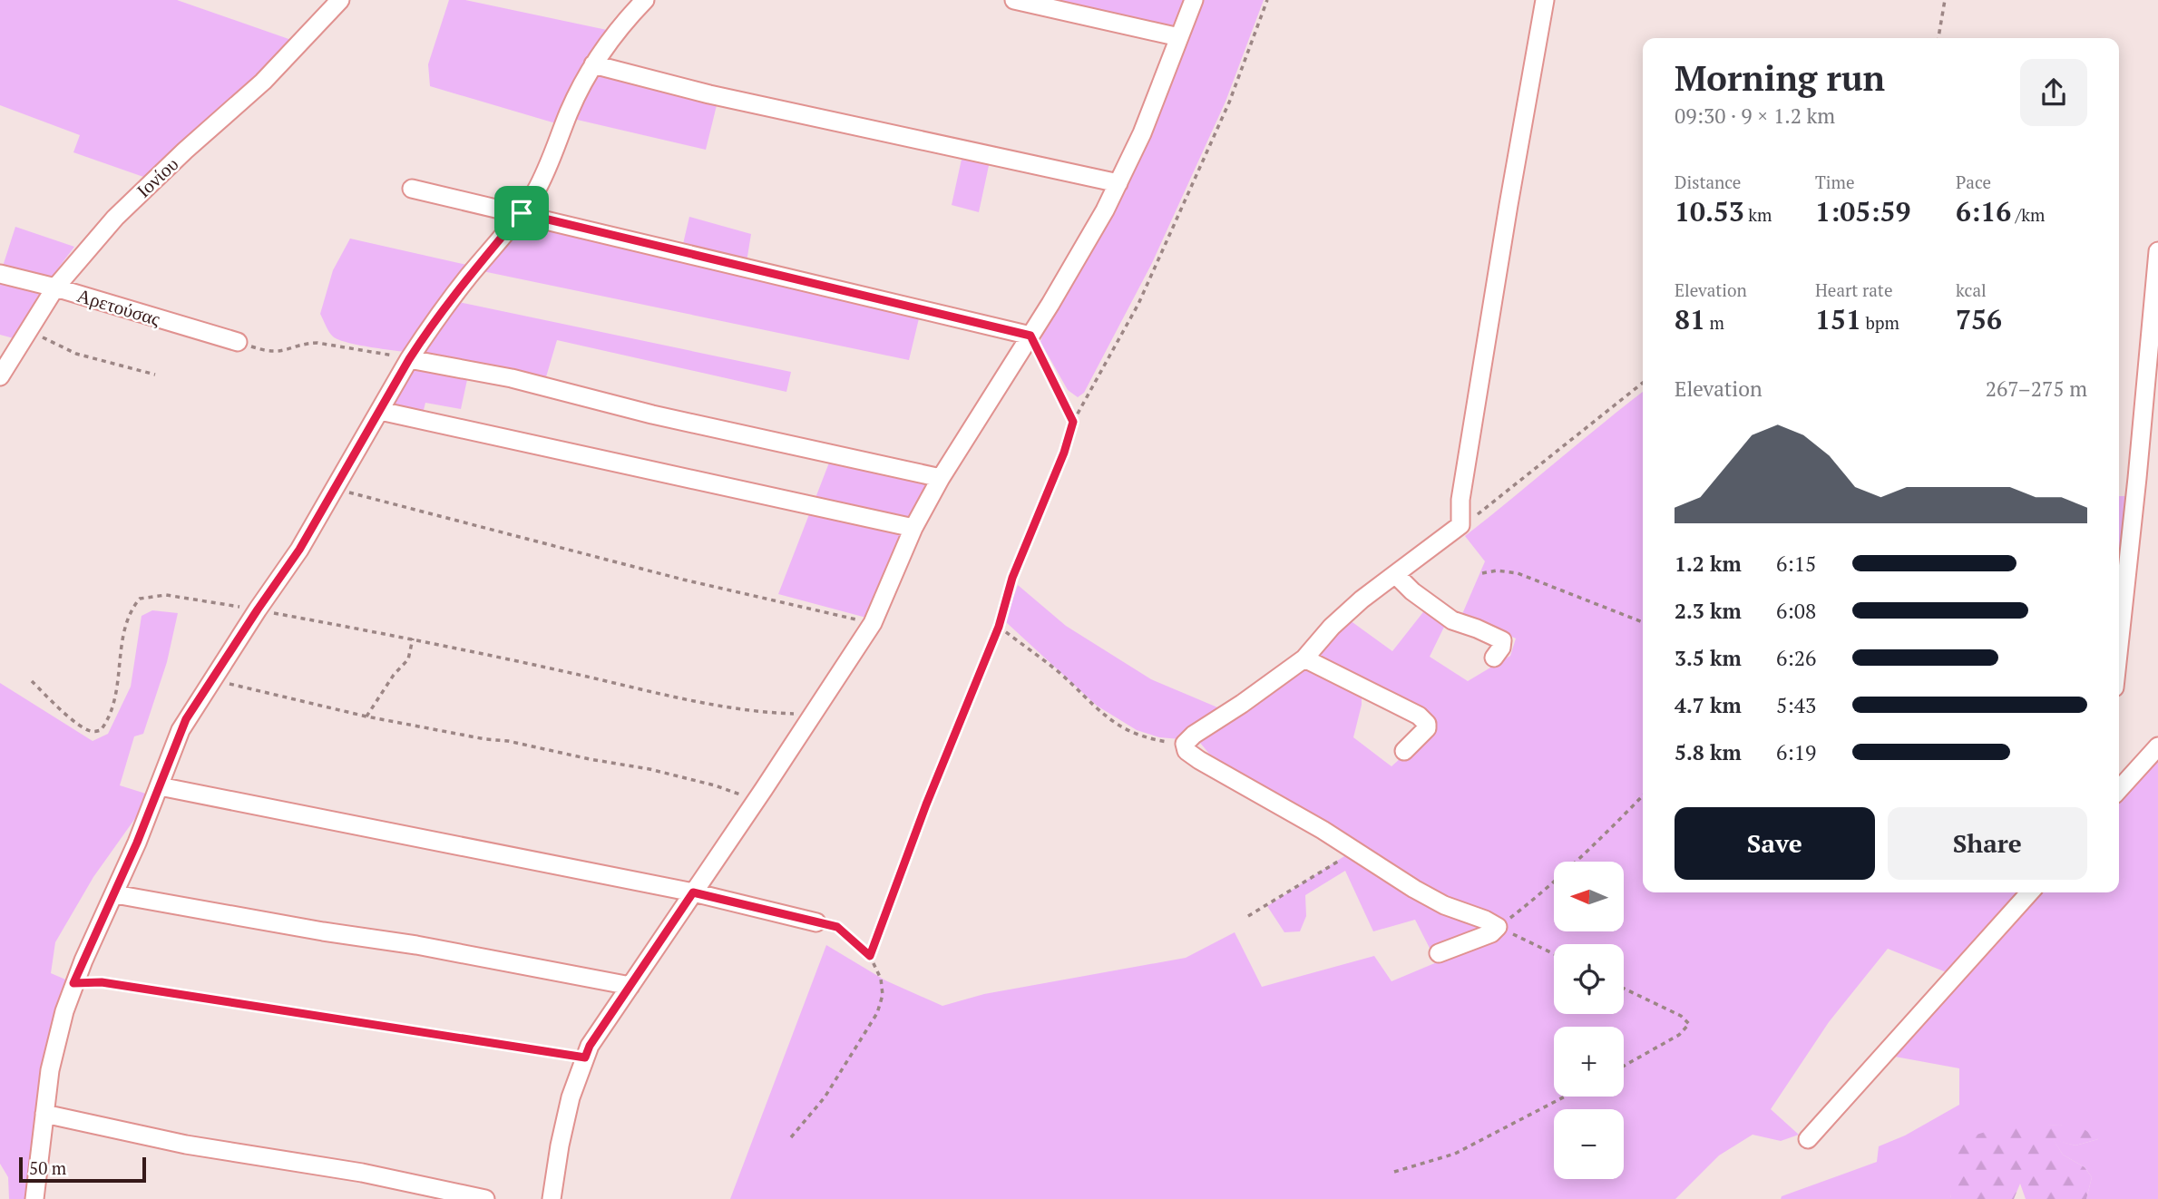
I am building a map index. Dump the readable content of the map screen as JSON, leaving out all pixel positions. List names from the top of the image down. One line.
{"streets":{"street":["Ιονίου","Αρετούσας"]},"crossings":[["Ιονίου","Αρετούσας"]],"scale_bar":"50 m","north":"left","page":{"heading":["Morning run","09:30 · 9 × 1.2 km"],"stats":[["Distance","10.53 km"],["Time","1:05:59"],["Pace","6:16 /km"],["Elevation","81 m"],["Heart rate","151 bpm"],["kcal","756"]],"chart":["Elevation","267–275 m"],"list":[{"name":"1.2 km","note":"6:15"},{"name":"2.3 km","note":"6:08"},{"name":"3.5 km","note":"6:26"},{"name":"4.7 km","note":"5:43"},{"name":"5.8 km","note":"6:19"}],"buttons":["Save","Share"],"map_buttons":["+","−"],"scale":"50 m"}}
